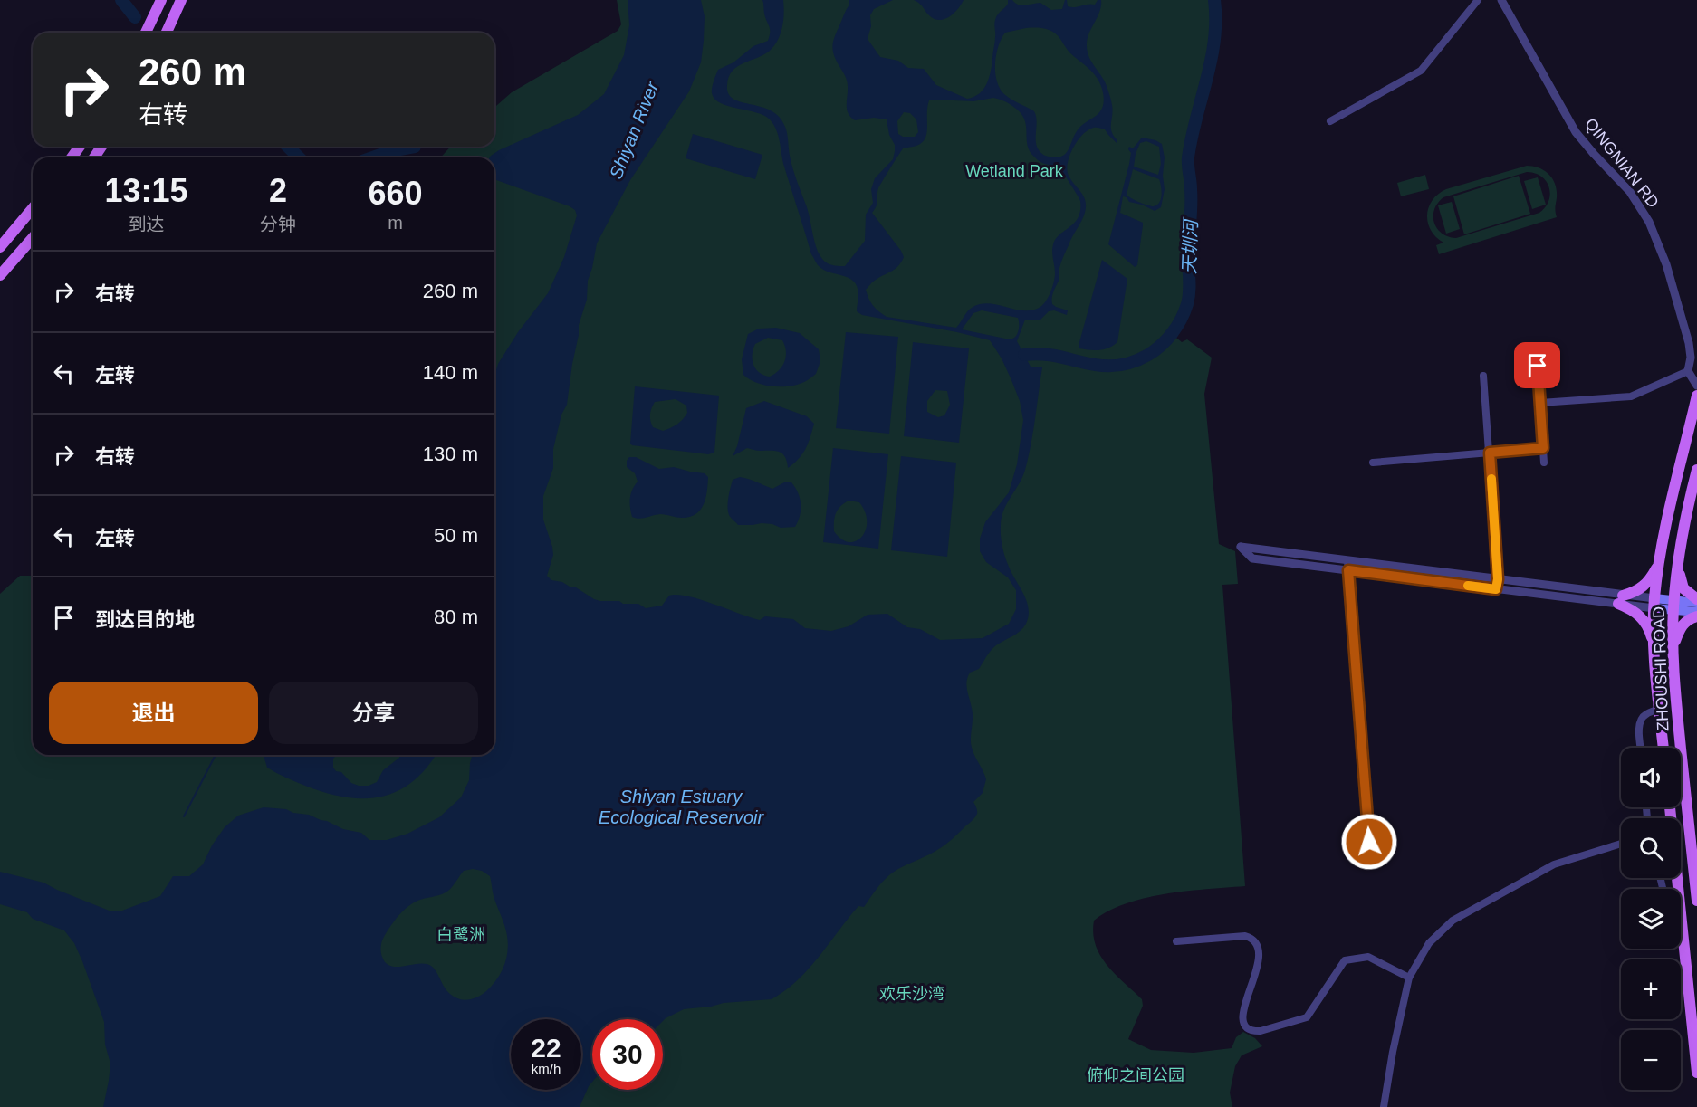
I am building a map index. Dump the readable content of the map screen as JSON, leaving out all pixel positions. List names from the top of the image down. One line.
{"streets":{"main road":["ZHOUSHI ROAD"],"street":["QINGNIAN RD"]},"water":["Shiyan River","天圳河","Shiyan Estuary Ecological Reservoir"],"parks":["Wetland Park","白鹭洲","欢乐沙湾","俯仰之间公园"],"page":{"turn":["260 m","右转"],"eta":["13:15","到达","2","分钟","660","m"],"list":[{"name":"右转","value":"260 m"},{"name":"左转","value":"140 m"},{"name":"右转","value":"130 m"},{"name":"左转","value":"50 m"},{"name":"到达目的地","value":"80 m"}],"buttons":["退出","分享"],"map_buttons":["+","−"],"speed":"22 km/h","limit":"30"}}
